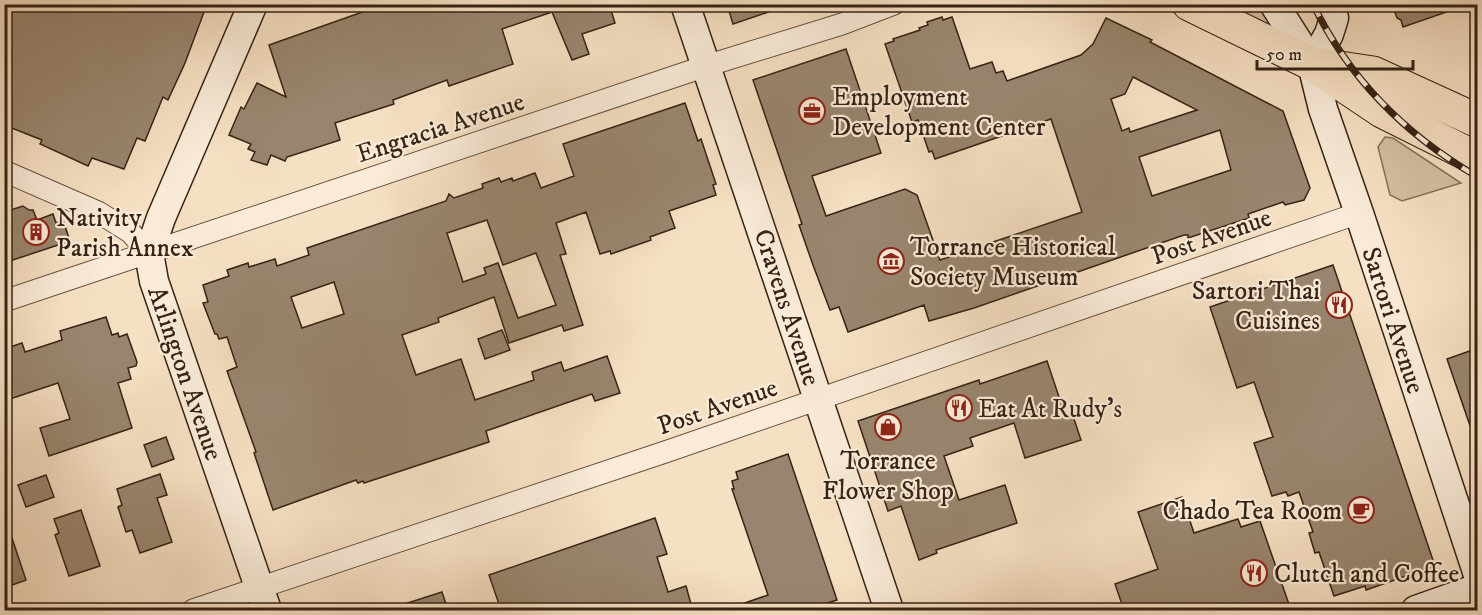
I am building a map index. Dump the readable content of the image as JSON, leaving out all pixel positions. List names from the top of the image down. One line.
{"streets":{"street":["Engracia Avenue","Post Avenue","Cravens Avenue","Sartori Avenue","Arlington Avenue"]},"crossings":[["Engracia Avenue","Cravens Avenue"],["Engracia Avenue","Arlington Avenue"],["Post Avenue","Cravens Avenue"],["Post Avenue","Sartori Avenue"],["Post Avenue","Arlington Avenue"]],"places":{"office":["Employment Development Center"],"building":["Nativity Parish Annex"],"museum":["Torrance Historical Society Museum"],"restaurant":["Sartori Thai Cuisines","Eat At Rudy's","Clutch and Coffee"],"shop":["Torrance Flower Shop"],"cafe":["Chado Tea Room"]},"scale_bar":"50 m"}
